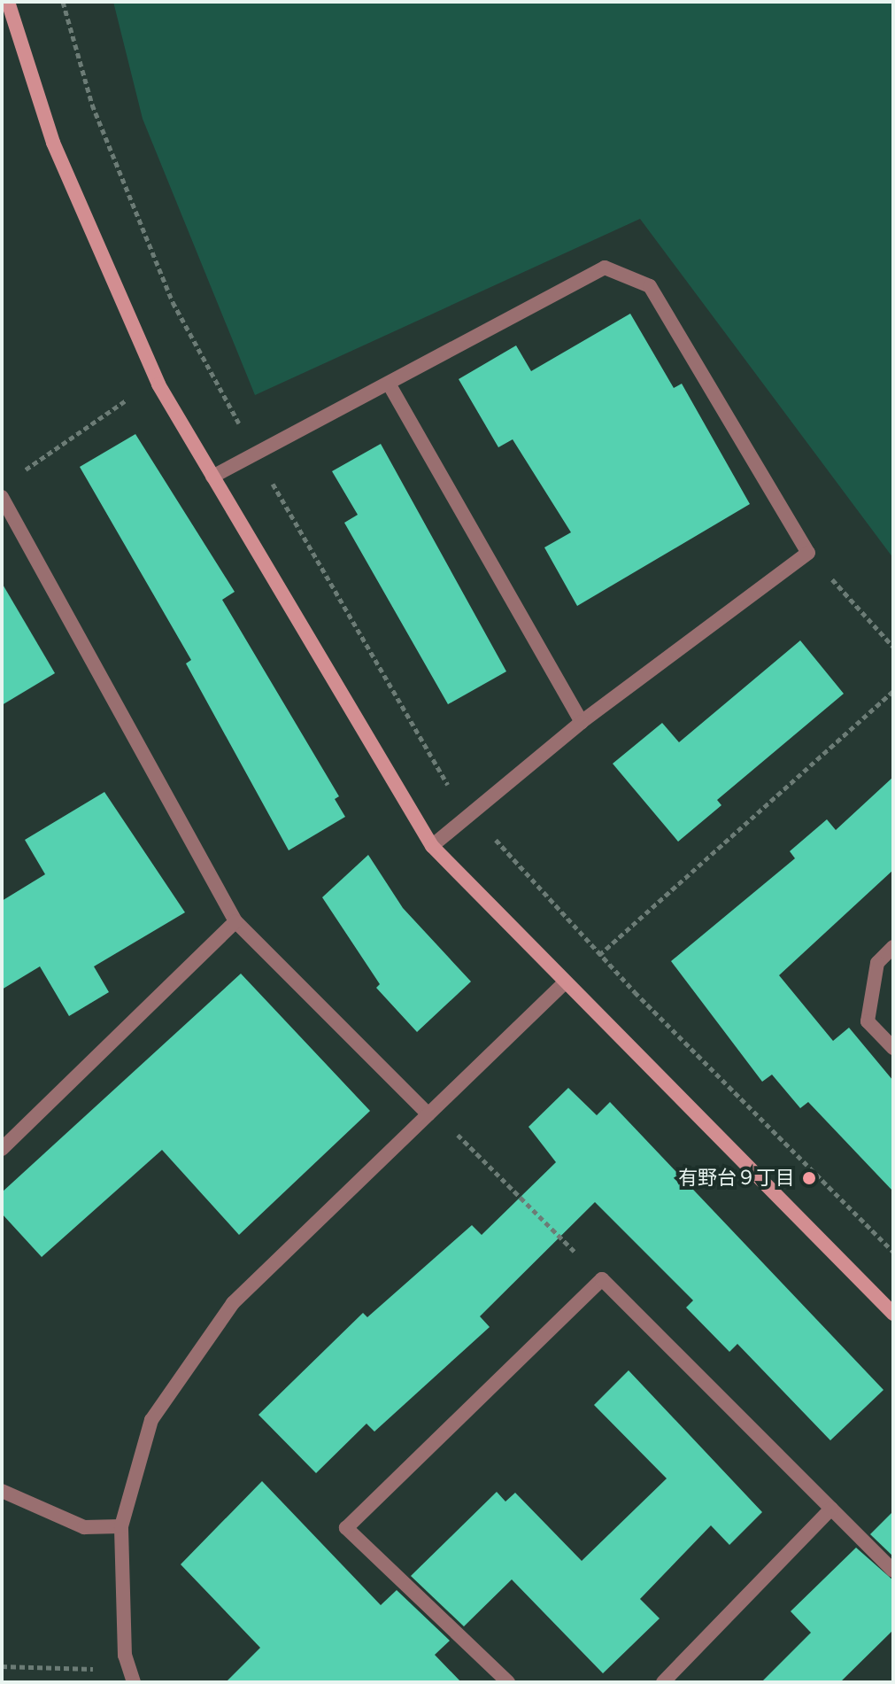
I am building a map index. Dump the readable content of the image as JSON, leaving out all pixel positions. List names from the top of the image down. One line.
{"places":["有野台９丁目"]}
